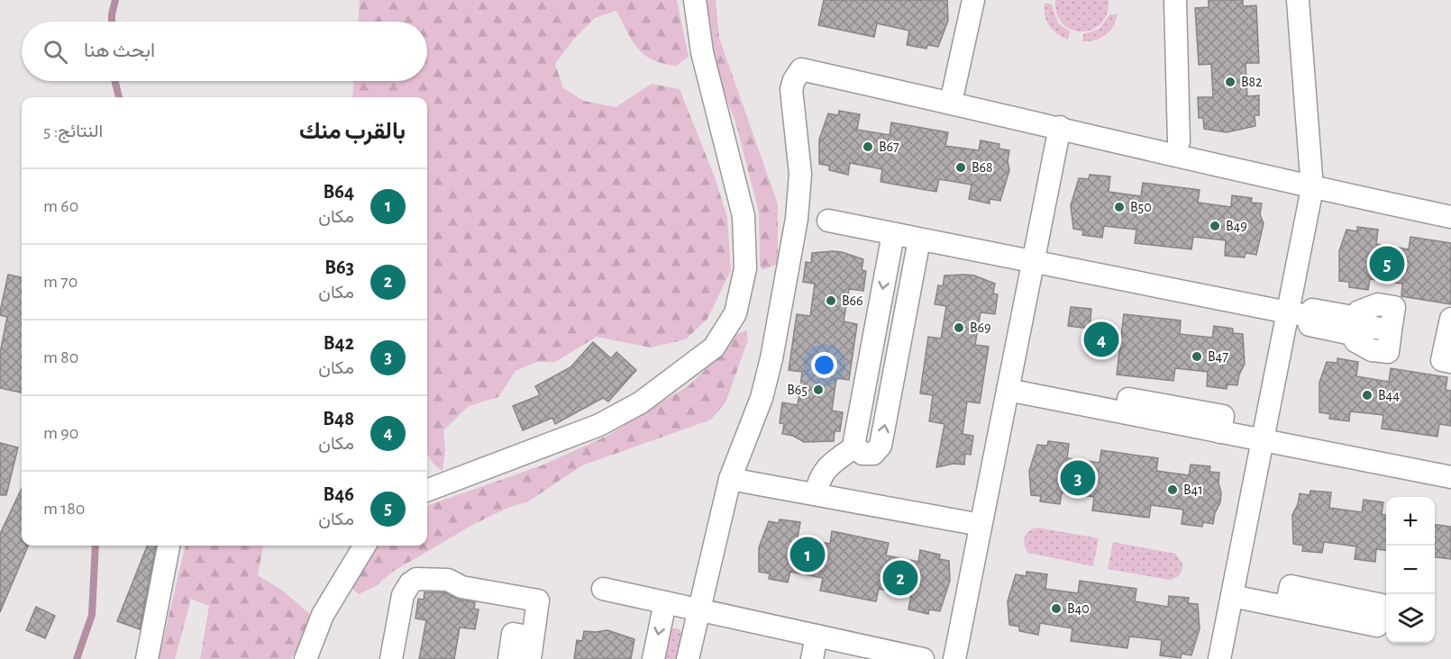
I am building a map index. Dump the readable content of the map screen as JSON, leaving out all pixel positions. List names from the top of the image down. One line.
{"places":["B82","B67","B68","B50","B49","B66","B69","B47","B65","B44","B41","B40"],"page":{"search":"ابحث هنا","heading":["بالقرب منك","النتائج: 5"],"list":[{"mark":"1","name":"B64","note":"مكان","value":"60 m"},{"mark":"2","name":"B63","note":"مكان","value":"70 m"},{"mark":"3","name":"B42","note":"مكان","value":"80 m"},{"mark":"4","name":"B48","note":"مكان","value":"90 m"},{"mark":"5","name":"B46","note":"مكان","value":"180 m"}],"pins":["5","4","3","1","2"],"map_buttons":["+","−"]}}
